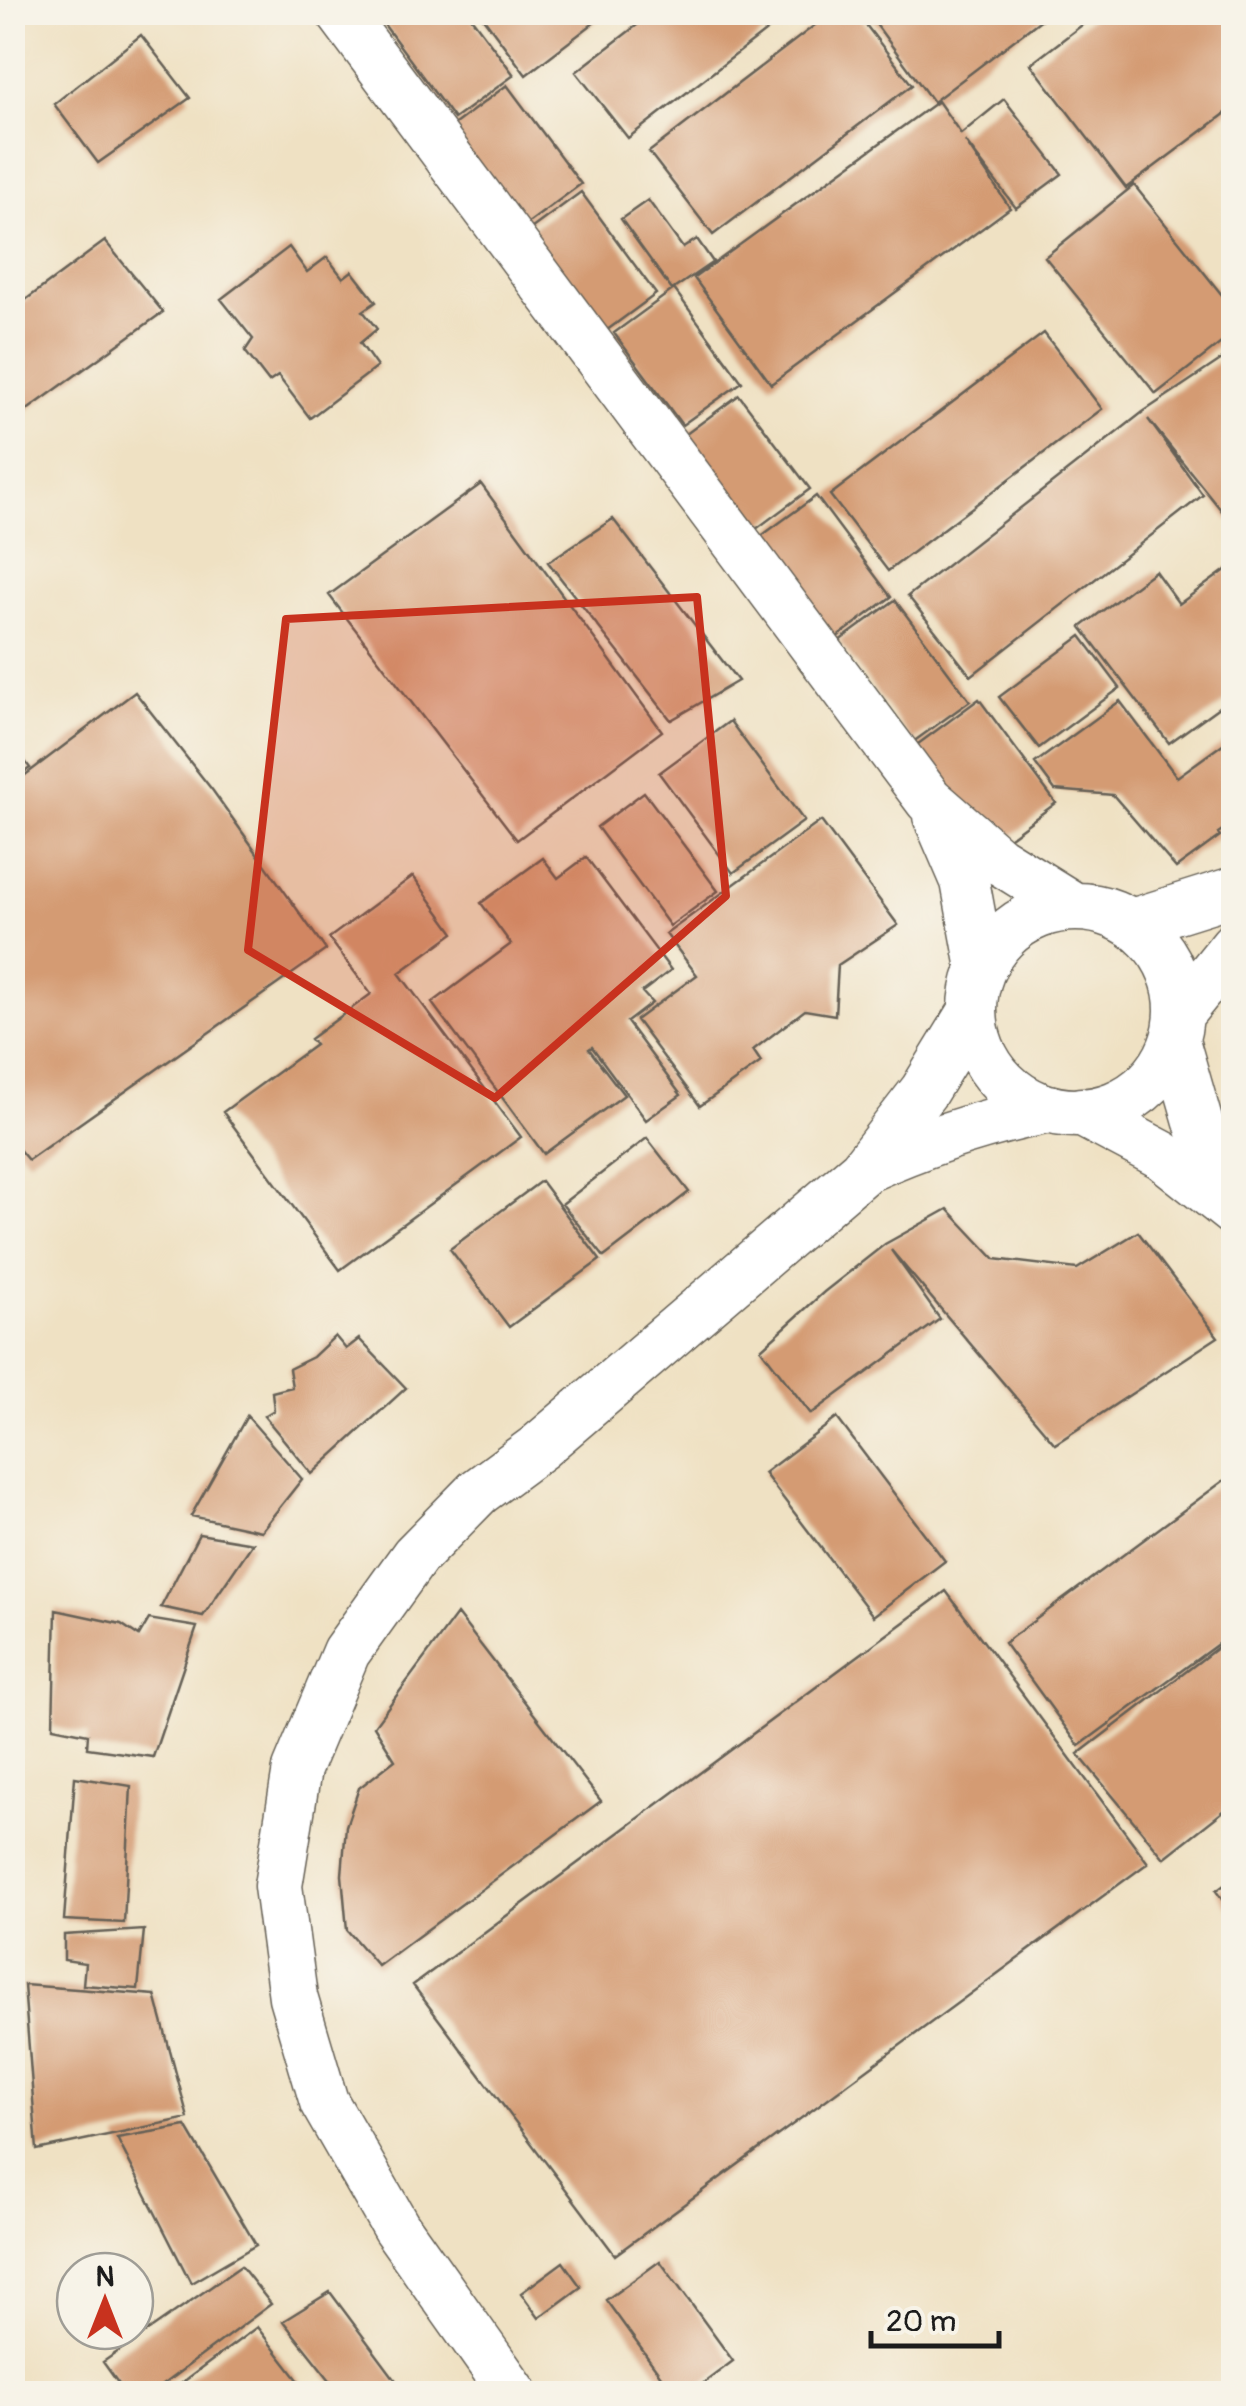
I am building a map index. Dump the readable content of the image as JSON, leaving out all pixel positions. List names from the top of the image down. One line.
{"scale_bar":"20 m","north":"top"}
